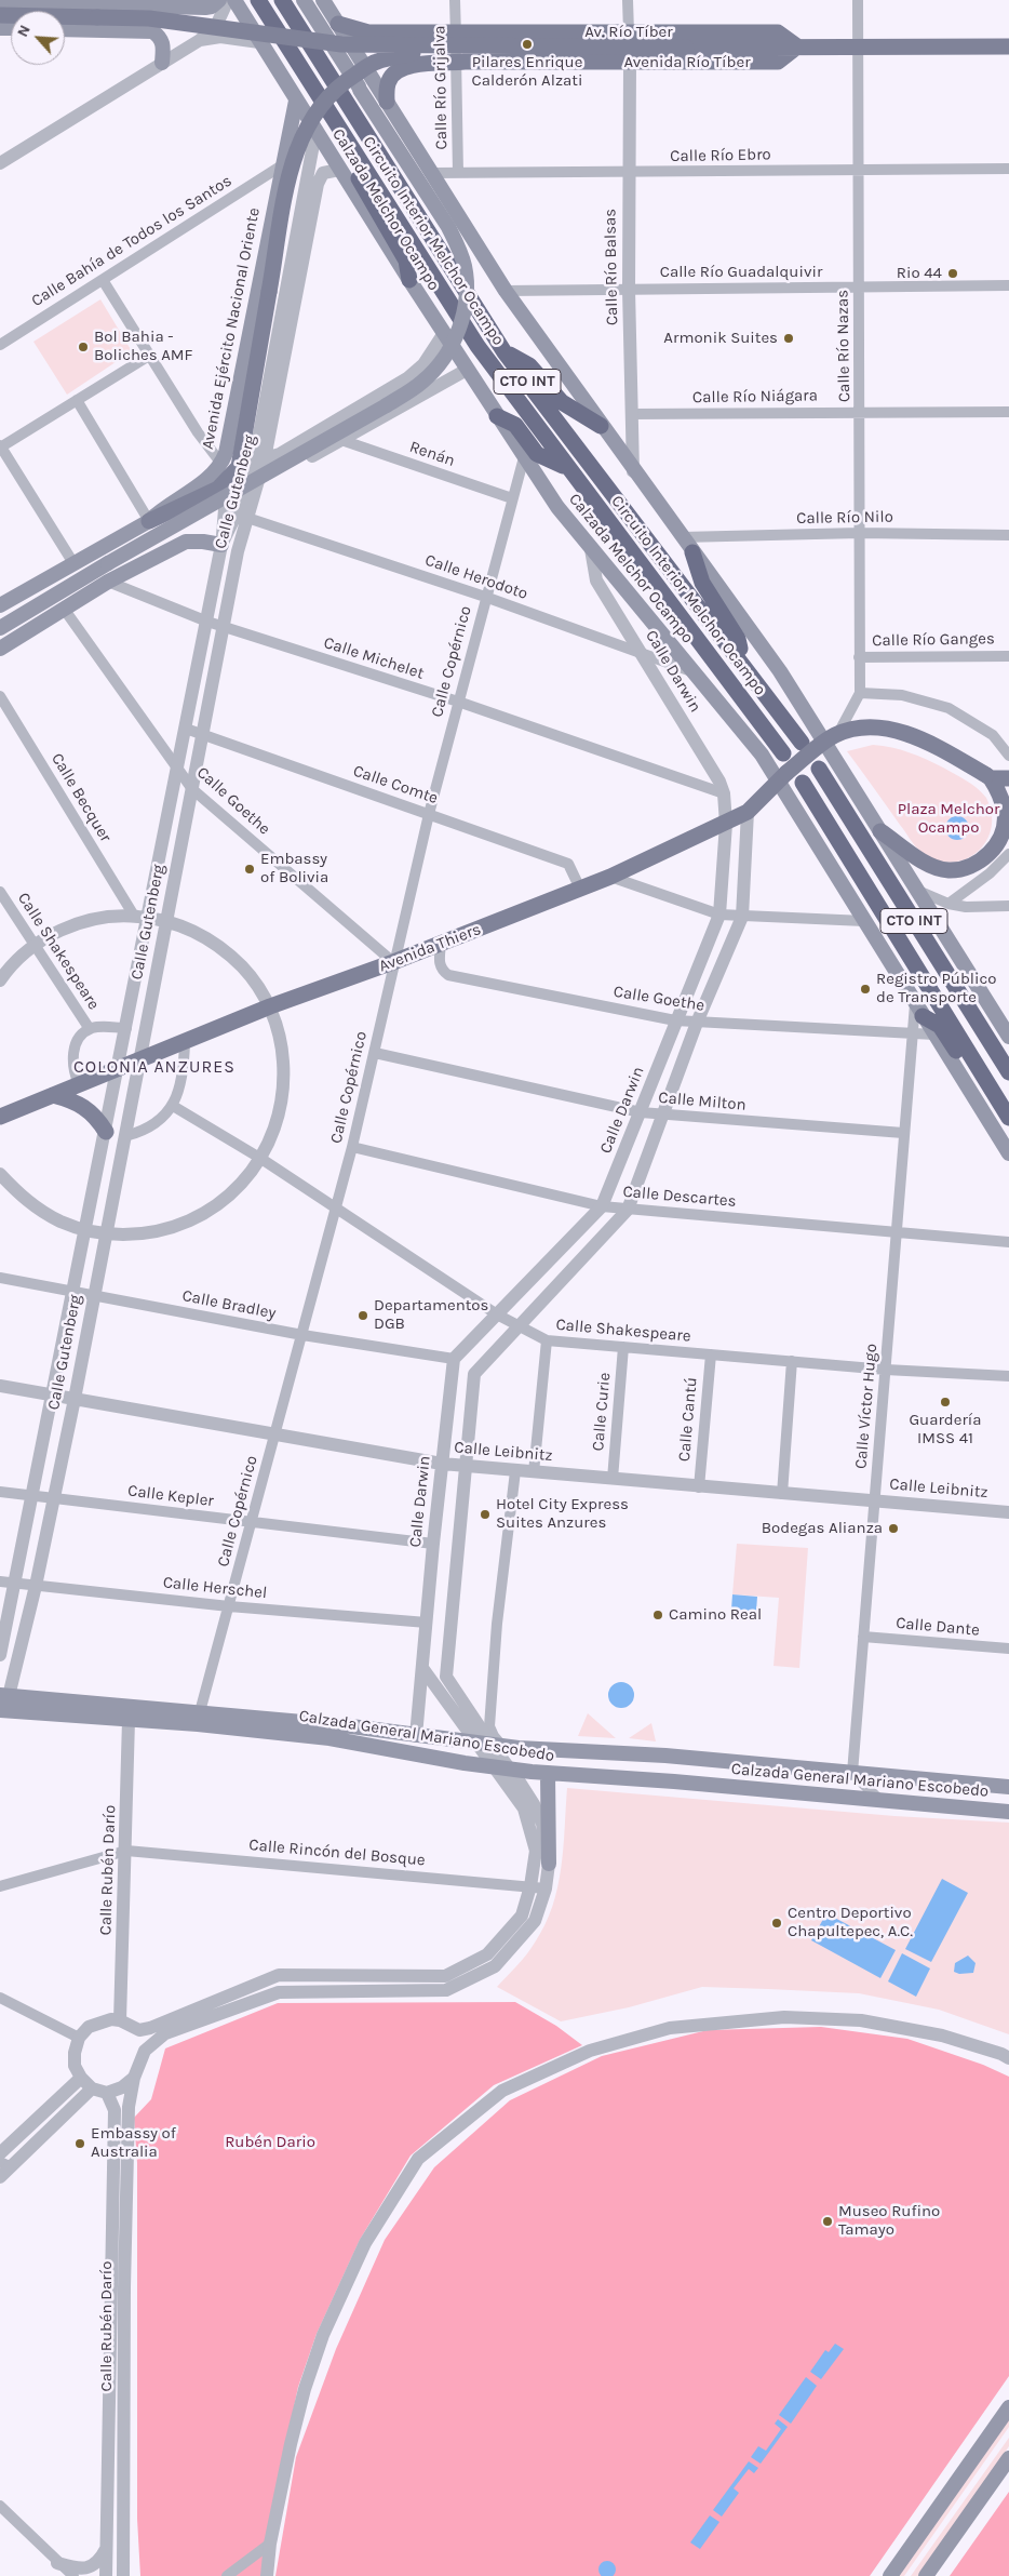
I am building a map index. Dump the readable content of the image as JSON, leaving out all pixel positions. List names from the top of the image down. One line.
{"streets":{"highway":["Circuito Interior Melchor Ocampo","CTO INT"],"main road":["Av. Río Tíber","Avenida Río Tíber","Calzada Melchor Ocampo","Avenida Ejército Nacional Oriente","Avenida Thiers","Calzada General Mariano Escobedo"],"street":["Calle Río Grijalva","Calle Río Ebro","Calle Bahía de Todos los Santos","Calle Río Balsas","Calle Río Guadalquivir","Calle Río Nazas","Calle Río Niágara","Renán","Calle Gutenberg","Calle Río Nilo","Calle Herodoto","Calle Río Ganges","Calle Michelet","Calle Copérnico","Calle Darwin","Calle Comte","Calle Becquer","Calle Goethe","Calle Shakespeare","Calle Milton","Calle Descartes","Calle Bradley","Calle Víctor Hugo","Calle Curie","Calle Cantú","Calle Leibnitz","Calle Kepler","Calle Herschel","Calle Dante","Calle Rincón del Bosque","Calle Rubén Darío"]},"crossings":[["Av. Río Tíber","Avenida Río Tíber"],["Av. Río Tíber","Calle Río Grijalva"],["Avenida Río Tíber","Calle Río Grijalva"],["Avenida Río Tíber","Calle Río Balsas"],["Avenida Río Tíber","CTO INT"],["Calle Río Grijalva","Calle Río Ebro"],["Calle Río Ebro","Calle Río Balsas"],["Calle Río Ebro","Calle Río Nazas"],["Calle Río Ebro","CTO INT"],["Calzada Melchor Ocampo","Avenida Ejército Nacional Oriente"],["Calzada Melchor Ocampo","Calle Gutenberg"],["Calzada Melchor Ocampo","Calle Herodoto"],["Calzada Melchor Ocampo","Calle Copérnico"],["Calzada Melchor Ocampo","Calle Darwin"],["Calzada Melchor Ocampo","Calle Goethe"],["Calzada Melchor Ocampo","Avenida Thiers"],["Calzada Melchor Ocampo","Calle Víctor Hugo"],["Calle Bahía de Todos los Santos","Avenida Ejército Nacional Oriente"],["Calle Río Balsas","Calle Río Guadalquivir"],["Calle Río Balsas","CTO INT"],["Calle Río Balsas","Calle Río Niágara"],["Calle Río Guadalquivir","Calle Río Nazas"],["Calle Río Guadalquivir","CTO INT"],["Calle Río Nazas","Calle Río Niágara"],["Calle Río Nazas","Calle Río Nilo"],["Calle Río Nazas","Calle Río Ganges"],["CTO INT","Calle Río Nilo"],["CTO INT","Avenida Thiers"],["Renán","Calle Copérnico"],["Calle Gutenberg","Calle Herodoto"],["Calle Gutenberg","Calle Michelet"],["Calle Gutenberg","Calle Comte"],["Calle Gutenberg","Calle Becquer"],["Calle Gutenberg","Calle Goethe"],["Calle Gutenberg","Avenida Thiers"],["Calle Gutenberg","Calle Bradley"],["Calle Gutenberg","Calle Leibnitz"],["Calle Gutenberg","Calle Kepler"],["Calle Gutenberg","Calle Herschel"],["Calle Gutenberg","Calzada General Mariano Escobedo"],["Calle Herodoto","Calle Copérnico"],["Calle Herodoto","Calle Darwin"],["Calle Michelet","Calle Copérnico"],["Calle Michelet","Calle Darwin"],["Calle Copérnico","Calle Comte"],["Calle Copérnico","Calle Goethe"],["Calle Copérnico","Avenida Thiers"],["Calle Copérnico","Calle Shakespeare"],["Calle Copérnico","Calle Milton"],["Calle Copérnico","Calle Descartes"],["Calle Copérnico","Calle Bradley"],["Calle Copérnico","Calle Leibnitz"],["Calle Copérnico","Calle Kepler"],["Calle Copérnico","Calle Herschel"],["Calle Copérnico","Calzada General Mariano Escobedo"],["Calle Darwin","Calle Goethe"],["Calle Darwin","Avenida Thiers"],["Calle Darwin","Calle Shakespeare"],["Calle Darwin","Calle Milton"],["Calle Darwin","Calle Descartes"],["Calle Darwin","Calle Bradley"],["Calle Darwin","Calle Leibnitz"],["Calle Darwin","Calle Kepler"],["Calle Darwin","Calle Herschel"],["Calle Darwin","Calzada General Mariano Escobedo"],["Calle Comte","Avenida Thiers"],["Calle Goethe","Avenida Thiers"],["Calle Goethe","Calle Víctor Hugo"],["Calle Shakespeare","Calle Víctor Hugo"],["Calle Shakespeare","Calle Curie"],["Calle Shakespeare","Calle Cantú"],["Calle Milton","Calle Víctor Hugo"],["Calle Descartes","Calle Víctor Hugo"],["Calle Víctor Hugo","Calle Leibnitz"],["Calle Víctor Hugo","Calle Dante"],["Calle Víctor Hugo","Calzada General Mariano Escobedo"],["Calle Curie","Calle Leibnitz"],["Calle Cantú","Calle Leibnitz"],["Calzada General Mariano Escobedo","Calle Rubén Darío"],["Calle Rincón del Bosque","Calle Rubén Darío"]],"districts":["COLONIA ANZURES"],"parks":["Plaza Melchor Ocampo","Rubén Dario"],"places":["Pilares Enrique Calderón Alzati","Rio 44","Armonik Suites","Bol Bahia - Boliches AMF","Embassy of Bolivia","Registro Público de Transporte","Departamentos DGB","Guardería IMSS 41","Hotel City Express Suites Anzures","Bodegas Alianza","Camino Real","Centro Deportivo Chapultepec, A.C.","Embassy of Australia","Museo Rufino Tamayo"],"north":"top left"}
